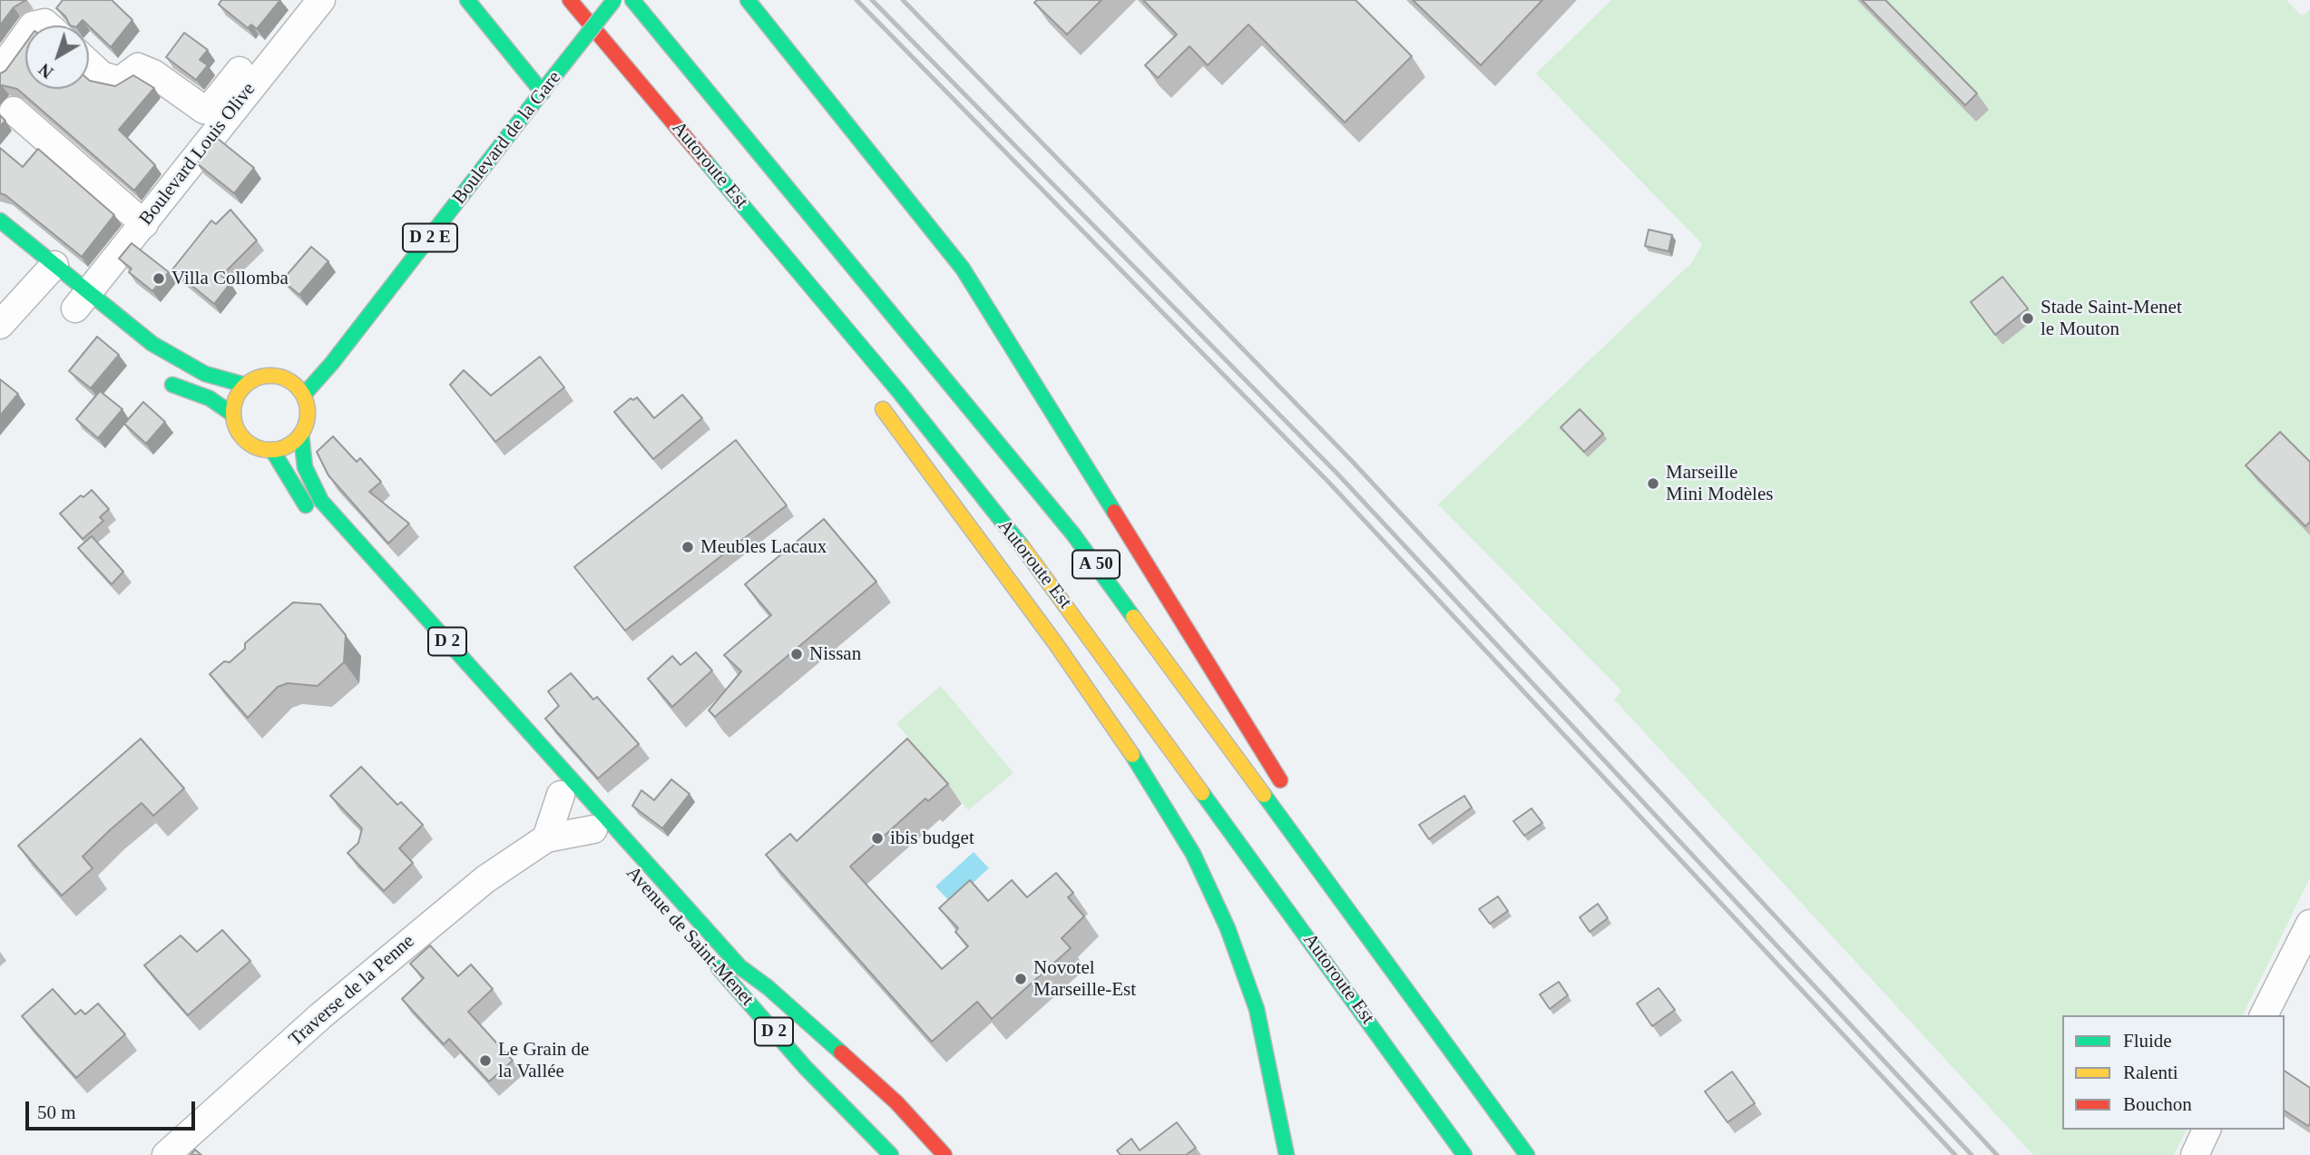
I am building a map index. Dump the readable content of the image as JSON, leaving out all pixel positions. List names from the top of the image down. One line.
{"streets":{"main road":["Boulevard de la Gare","Autoroute Est","D 2 E","A 50","D 2","Avenue de Saint-Menet"],"street":["Boulevard Louis Olive","Traverse de la Penne"]},"crossings":[["Boulevard de la Gare","Avenue de Saint-Menet"]],"places":["Villa Collomba","Stade Saint-Menet le Mouton","Marseille Mini Modèles","Meubles Lacaux","Nissan","ibis budget","Novotel Marseille-Est","Le Grain de la Vallée"],"legend":["Fluide","Ralenti","Bouchon"],"scale_bar":"50 m","north":"bottom left"}
